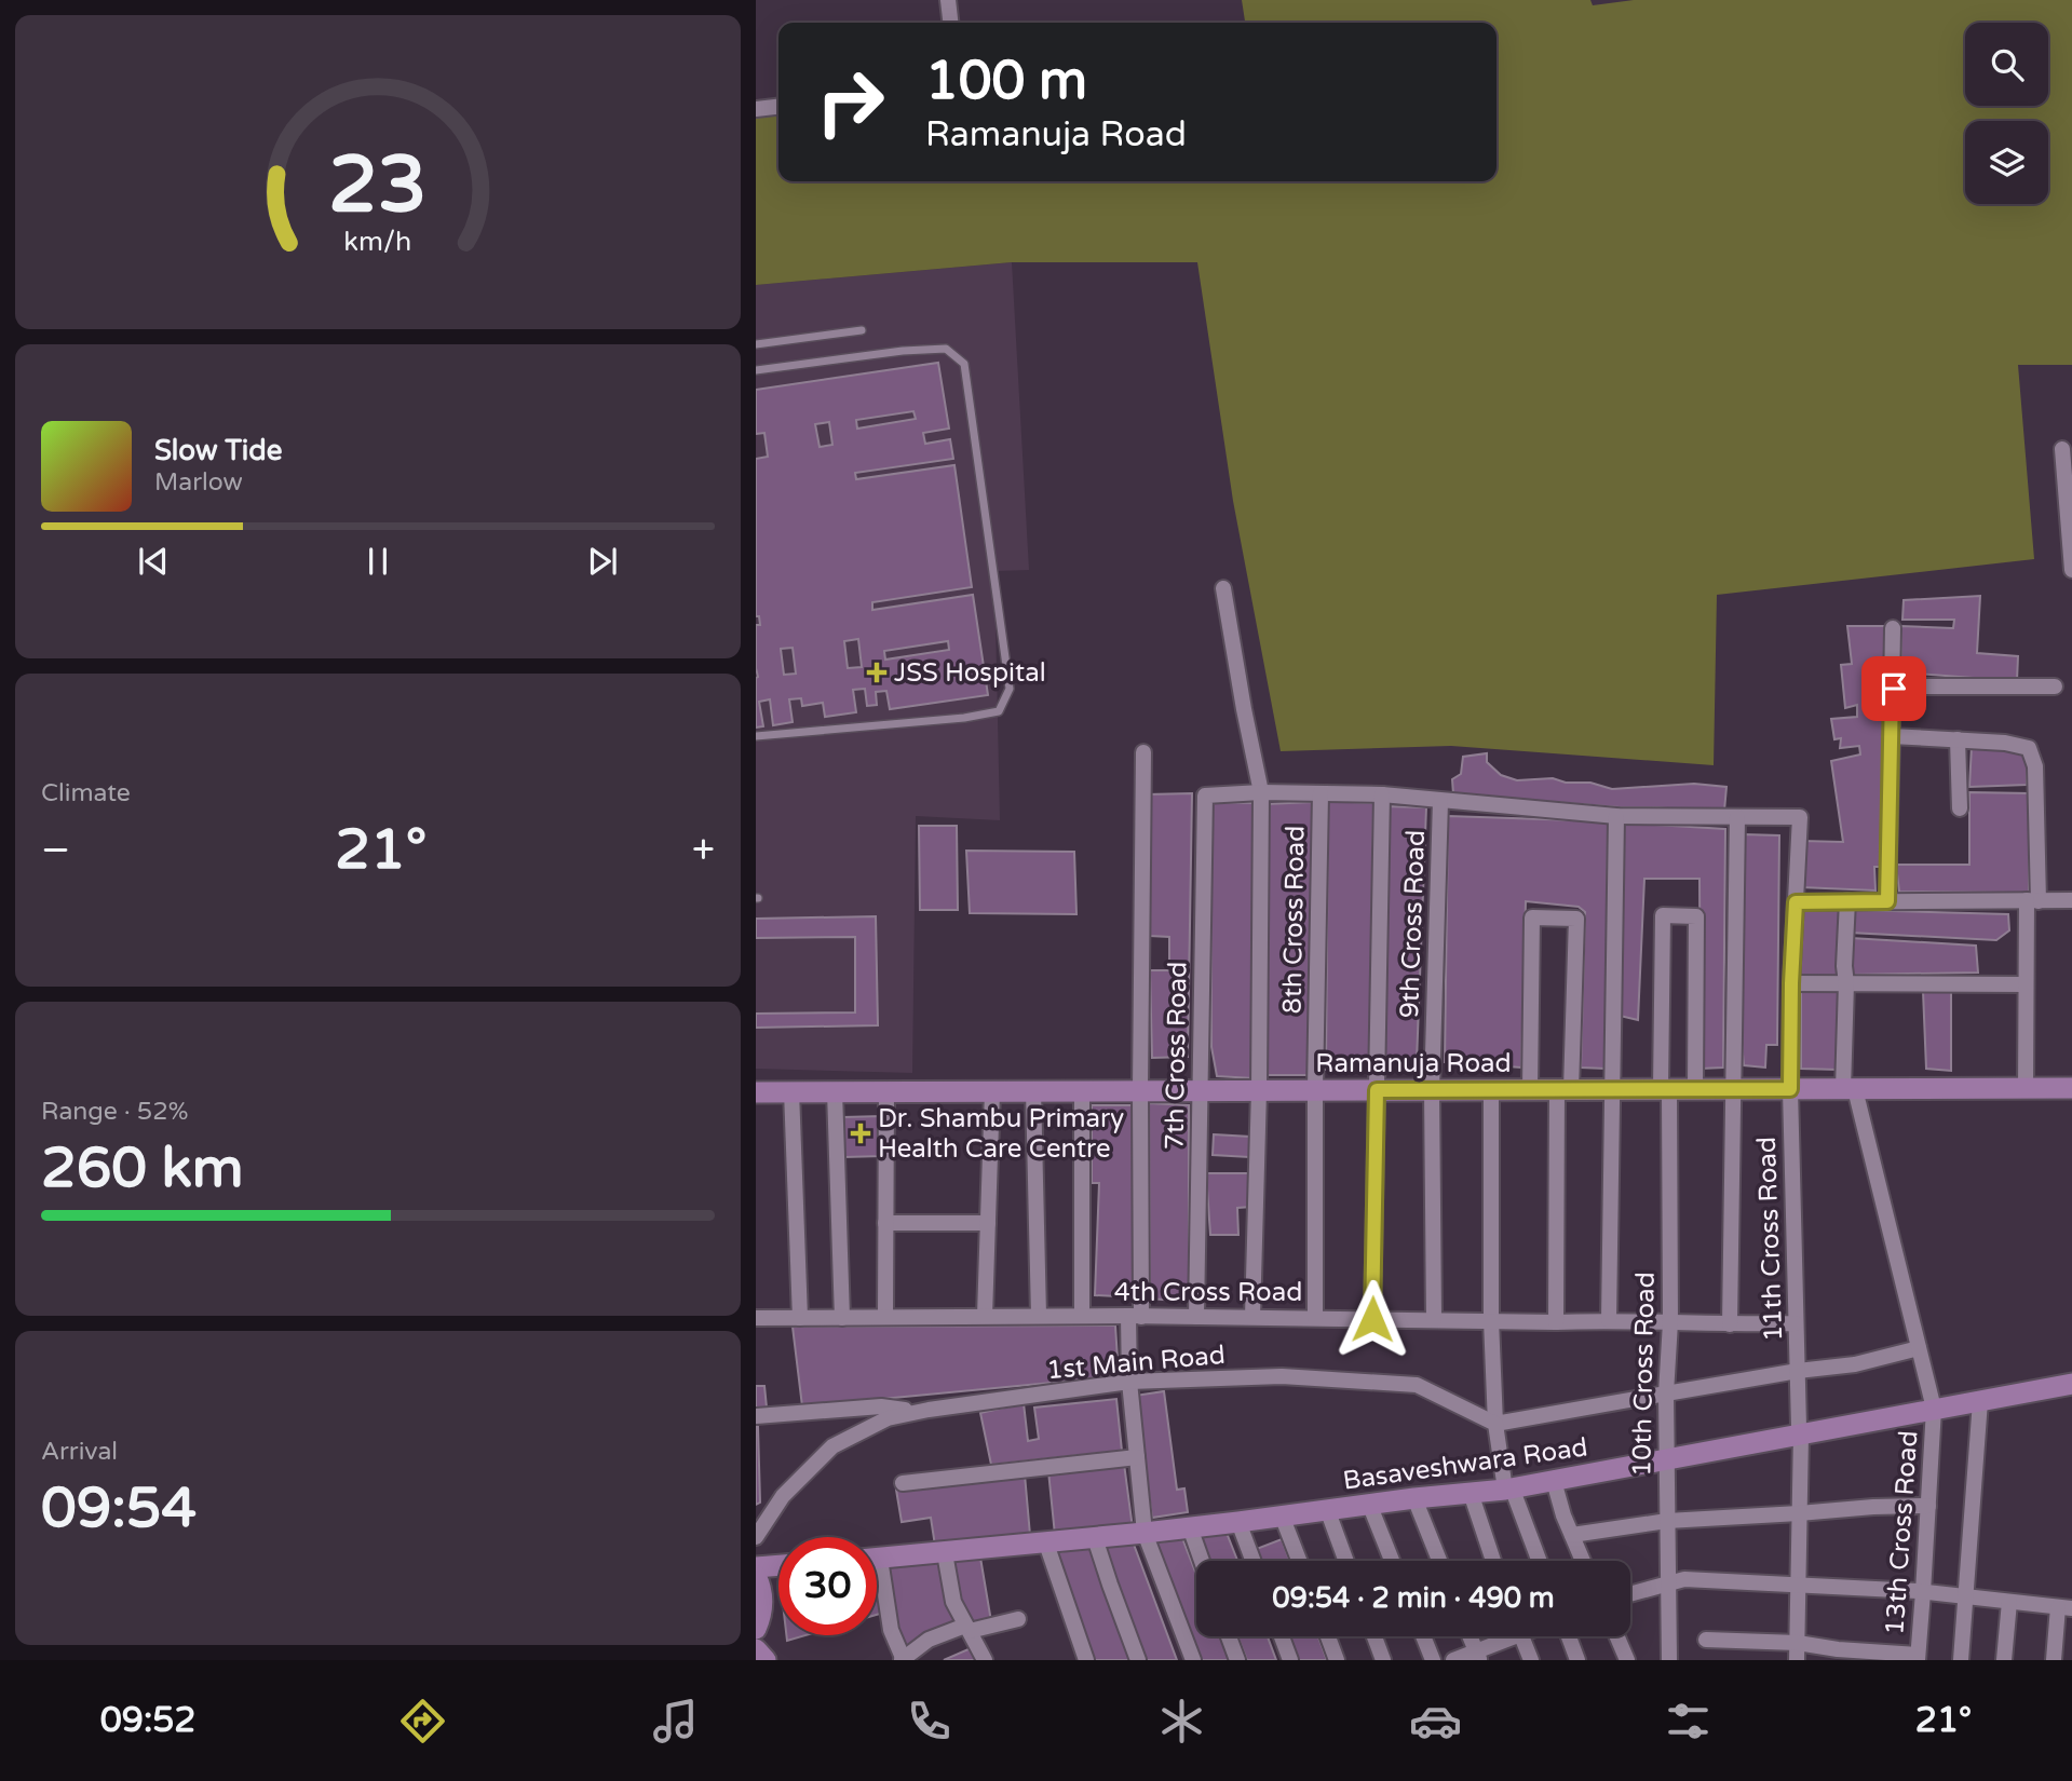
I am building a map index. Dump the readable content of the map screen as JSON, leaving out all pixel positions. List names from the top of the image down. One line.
{"streets":{"street":["8th Cross Road","9th Cross Road","7th Cross Road","Ramanuja Road","11th Cross Road","4th Cross Road","1st Main Road","10th Cross Road","Basaveshwara Road","13th Cross Road"]},"crossings":[["8th Cross Road","Ramanuja Road"],["8th Cross Road","4th Cross Road"],["9th Cross Road","Ramanuja Road"],["9th Cross Road","4th Cross Road"],["7th Cross Road","Ramanuja Road"],["7th Cross Road","4th Cross Road"],["Ramanuja Road","11th Cross Road"],["Ramanuja Road","10th Cross Road"],["Ramanuja Road","13th Cross Road"],["11th Cross Road","4th Cross Road"],["11th Cross Road","Basaveshwara Road"],["4th Cross Road","10th Cross Road"],["10th Cross Road","Basaveshwara Road"],["Basaveshwara Road","13th Cross Road"]],"places":{"health":["JSS Hospital","Dr. Shambu Primary Health Care Centre"]},"page":{"turn":["100 m","Ramanuja Road"],"song":["Slow Tide","Marlow"],"tile":["Climate",["Range · 52%","260 km"],["Arrival","09:54"]],"heat":["−","21°","+"],"limit":"30","trip":"09:54 · 2 min · 490 m","tabs":["09:52","21°"],"gauge":["23","km/h"]}}
